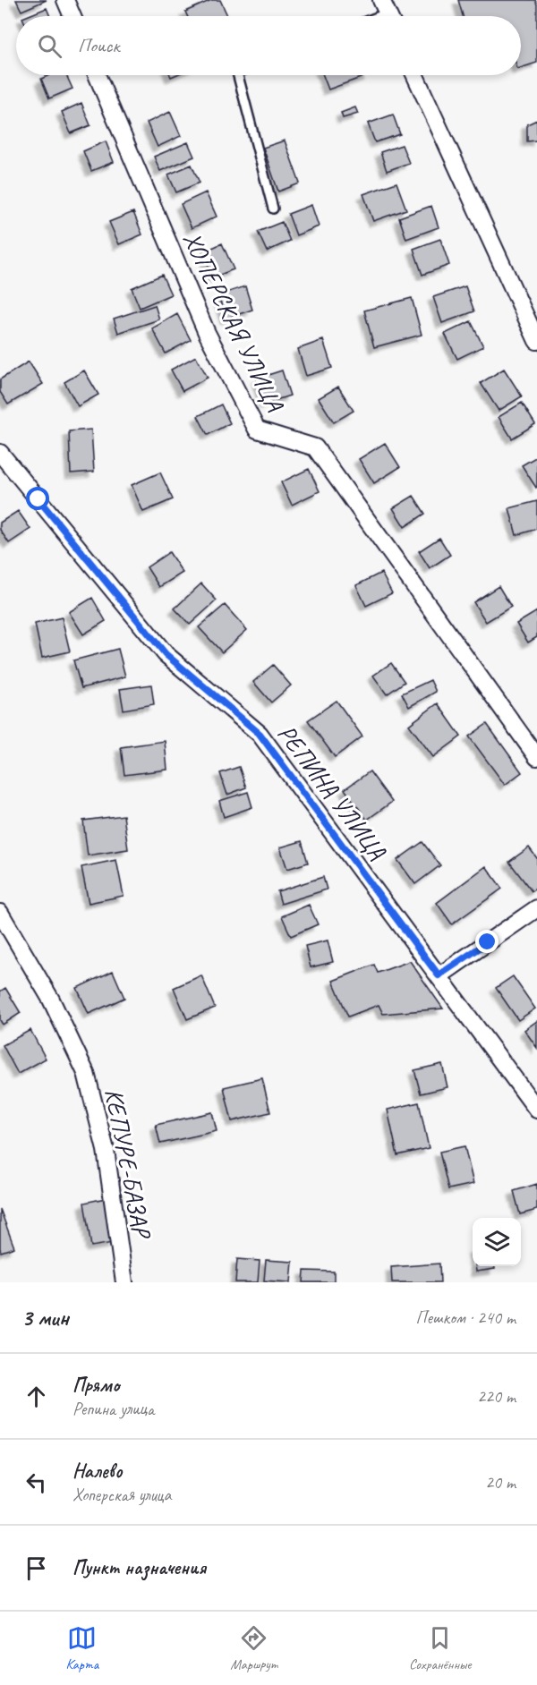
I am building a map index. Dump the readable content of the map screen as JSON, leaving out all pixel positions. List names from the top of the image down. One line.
{"streets":{"street":["ХОПЕРСКАЯ УЛИЦА","РЕПИНА УЛИЦА","КЕПУРЕ-БАЗАР"]},"page":{"search":"Поиск","heading":["3 мин","Пешком · 240 m"],"list":[["Прямо","Репина улица","220 m"],["Налево","Хоперская улица","20 m"],"Пункт назначения"],"nav":["Карта","Маршрут","Сохранённые"]}}
